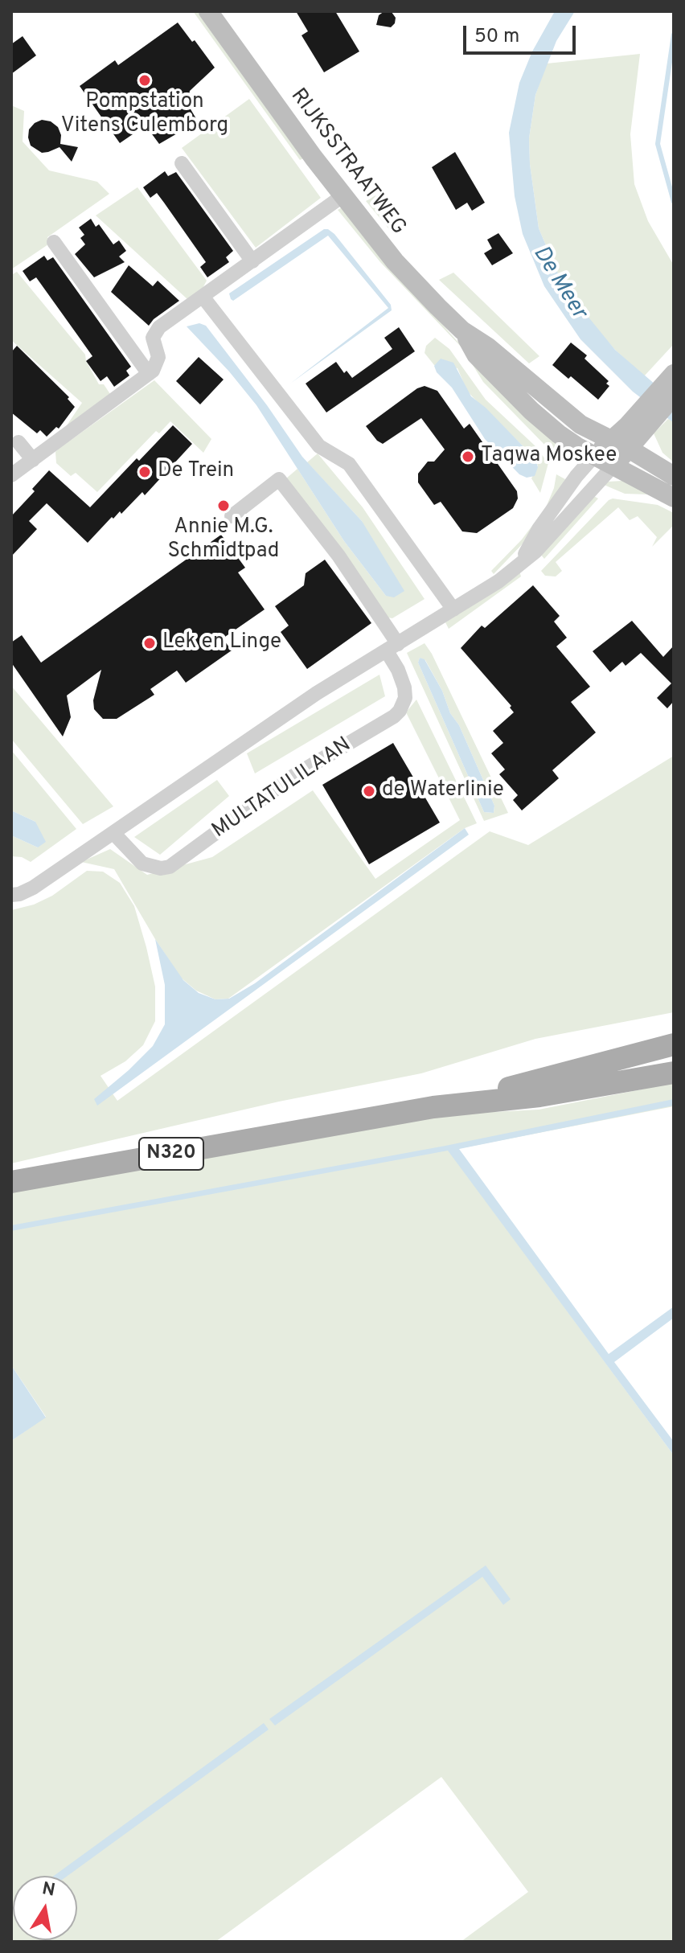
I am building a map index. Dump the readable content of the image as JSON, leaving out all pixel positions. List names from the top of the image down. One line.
{"streets":{"main road":["N320"],"street":["RIJKSSTRAATWEG","MULTATULILAAN"]},"water":["De Meer"],"places":["Pompstation Vitens Culemborg","Taqwa Moskee","De Trein","Annie M.G. Schmidtpad","Lek en Linge","de Waterlinie"],"scale_bar":"50 m","north":"top"}
